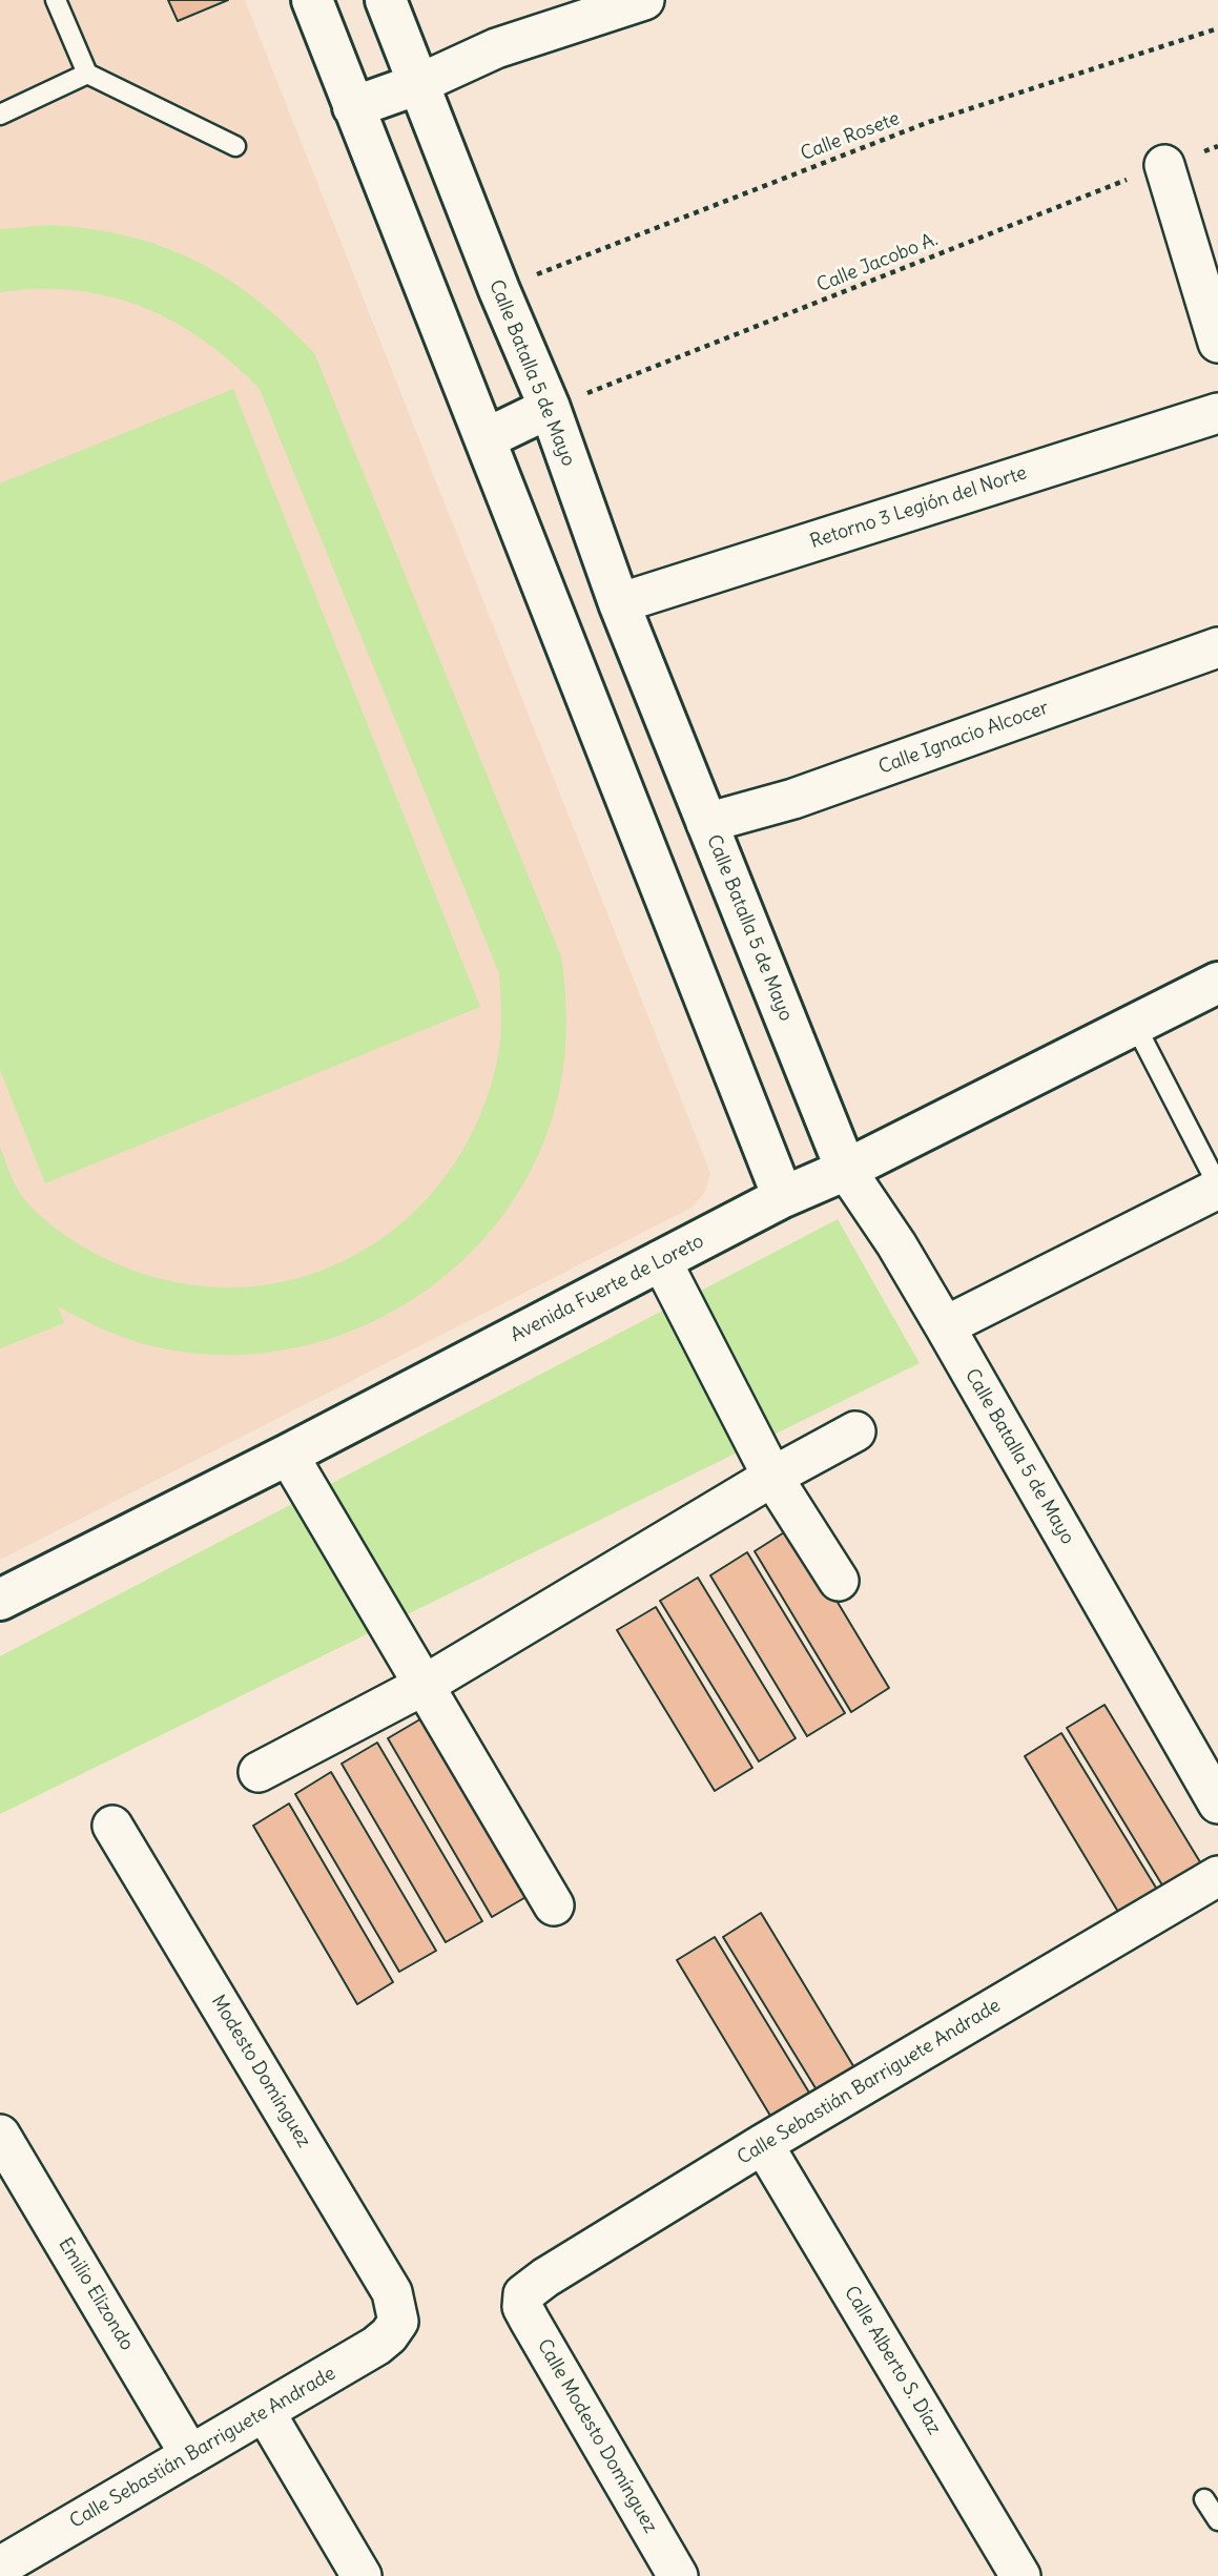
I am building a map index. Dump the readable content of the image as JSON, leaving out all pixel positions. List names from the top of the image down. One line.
{"streets":{"street":["Calle Batalla 5 de Mayo","Retorno 3 Legión del Norte","Calle Ignacio Alcocer","Avenida Fuerte de Loreto","Modesto Domínguez","Calle Sebastián Barriguete Andrade","Emilio Elizondo","Calle Alberto S. Díaz","Calle Modesto Domínguez"],"path":["Calle Rosete","Calle Jacobo A."]},"crossings":[["Calle Rosete","Calle Batalla 5 de Mayo"],["Calle Jacobo A.","Calle Batalla 5 de Mayo"],["Calle Batalla 5 de Mayo","Retorno 3 Legión del Norte"],["Calle Batalla 5 de Mayo","Calle Ignacio Alcocer"],["Calle Batalla 5 de Mayo","Avenida Fuerte de Loreto"],["Modesto Domínguez","Calle Sebastián Barriguete Andrade"],["Calle Sebastián Barriguete Andrade","Emilio Elizondo"],["Calle Sebastián Barriguete Andrade","Calle Alberto S. Díaz"],["Calle Sebastián Barriguete Andrade","Calle Modesto Domínguez"]]}
